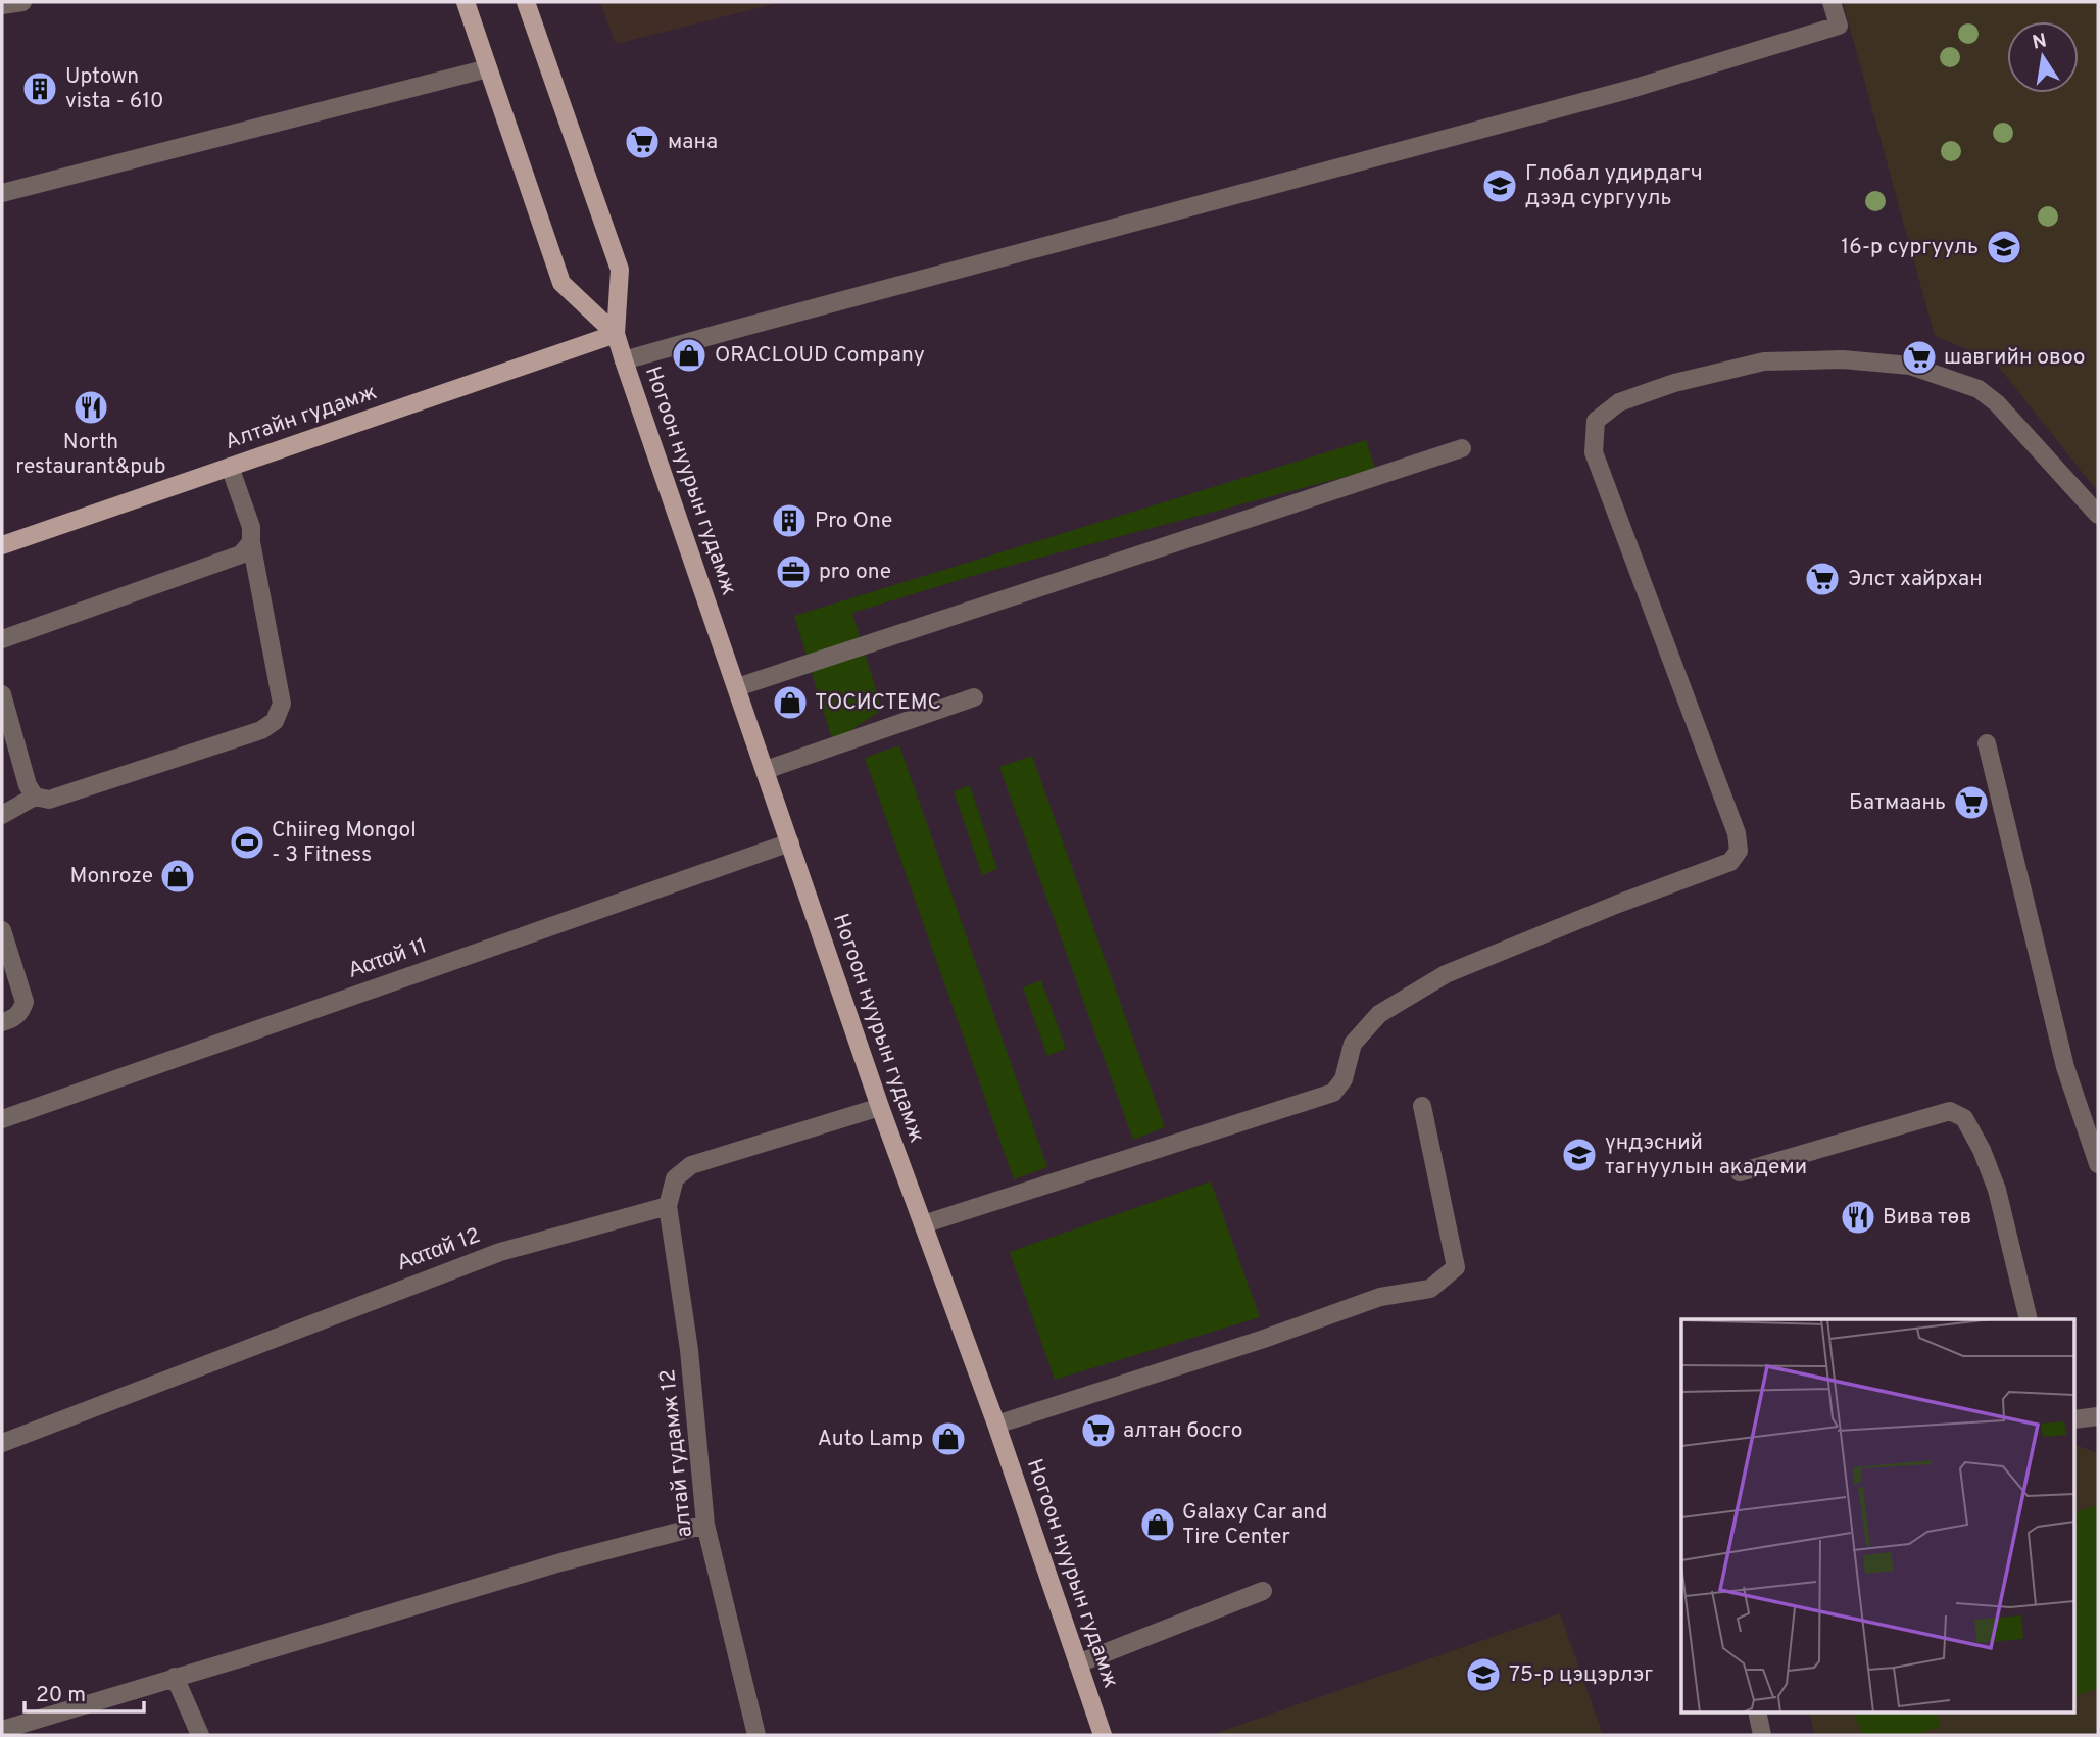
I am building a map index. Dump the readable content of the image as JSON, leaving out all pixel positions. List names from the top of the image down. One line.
{"streets":{"main road":["Алтайн гудамж","Ногоон нуурын гудамж"],"street":["Ααταй 11","Ααταй 12","алтай гудамж 12"]},"crossings":[["Алтайн гудамж","Ногоон нуурын гудамж"],["Ногоон нуурын гудамж","Ααταй 11"],["Ααταй 12","алтай гудамж 12"]],"places":{"building":["Uptown vista - 610","Pro One"],"supermarket":["мана","шавгийн овоо","Элст хайрхан","Батмаань","алтан босго"],"school or university":["Глобал удирдагч дээд сургууль","16-р сургууль","үндэсний тагнуулын академи","75-р цэцэрлэг"],"shop":["ORACLOUD Company","ТОСИСТEМС","Monroze","Auto Lamp","Galaxy Car and Tire Center"],"restaurant":["North restaurant&pub","Вива төв"],"office":["pro one"],"sports":["Chiireg Mongol - 3 Fitness"]},"scale_bar":"20 m","north":"top"}
